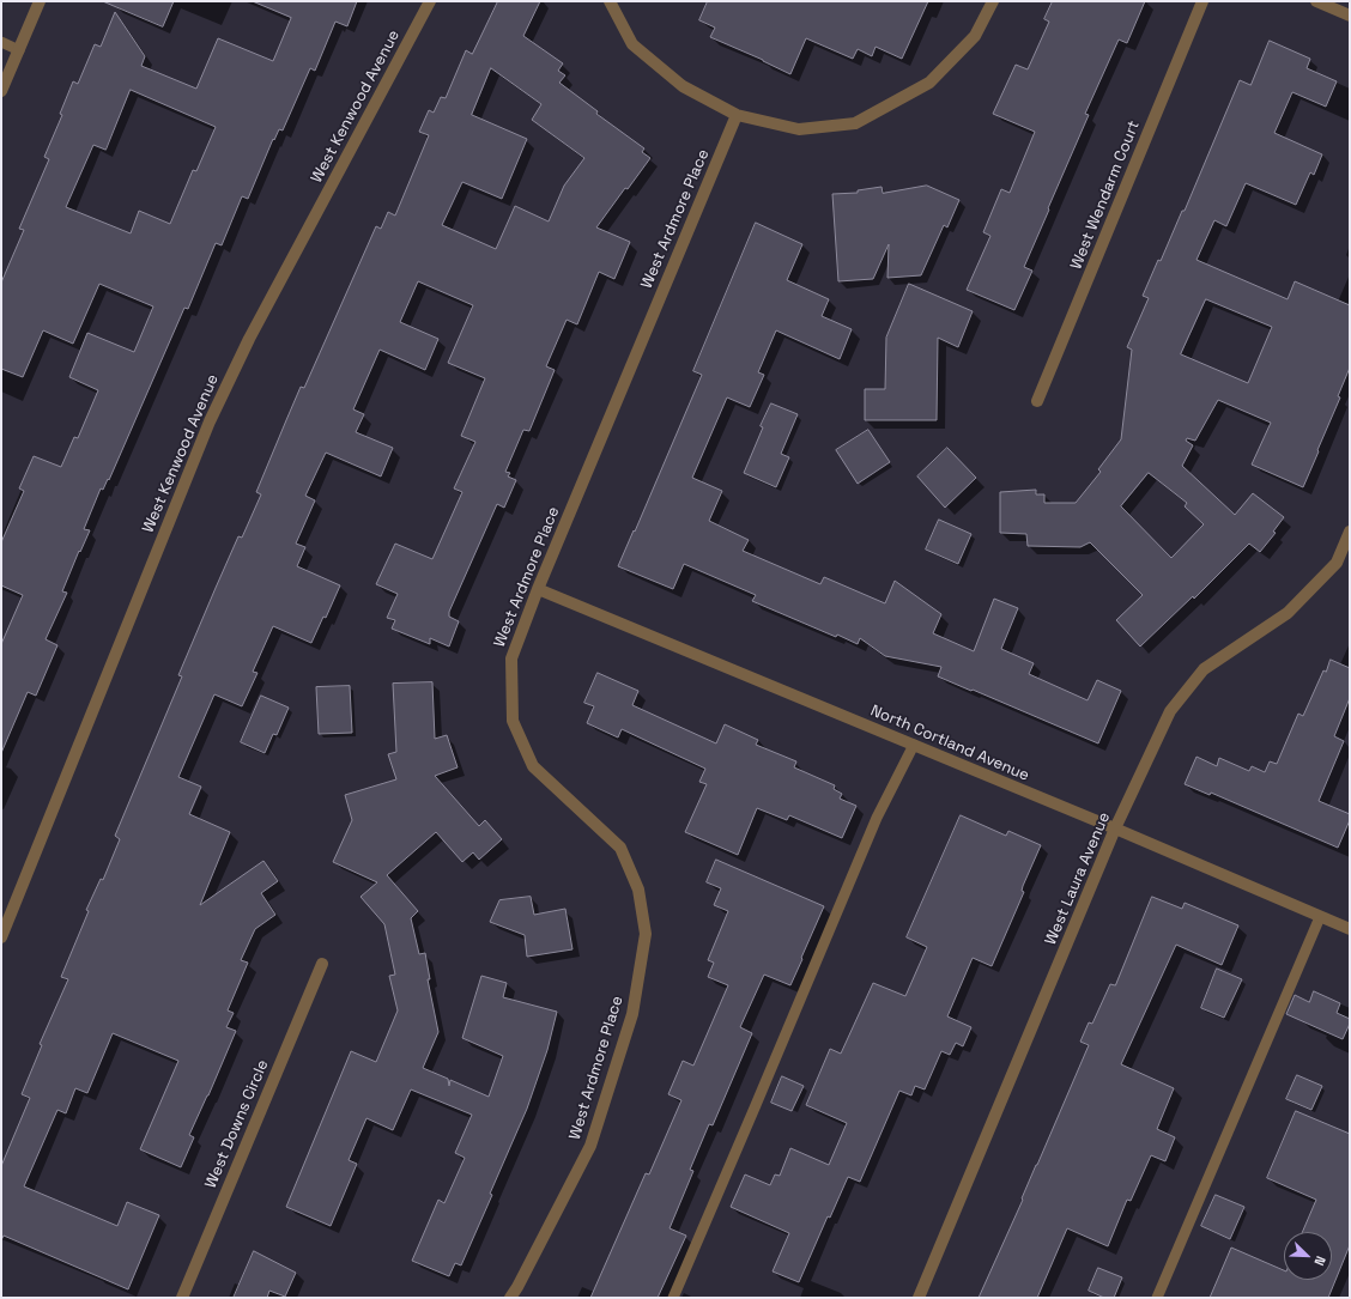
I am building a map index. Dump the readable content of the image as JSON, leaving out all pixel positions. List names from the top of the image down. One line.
{"streets":{"street":["West Kenwood Avenue","West Wendarm Court","West Ardmore Place","North Cortland Avenue","West Laura Avenue","West Downs Circle"]},"crossings":[["West Ardmore Place","North Cortland Avenue"],["North Cortland Avenue","West Laura Avenue"]],"north":"bottom right"}
